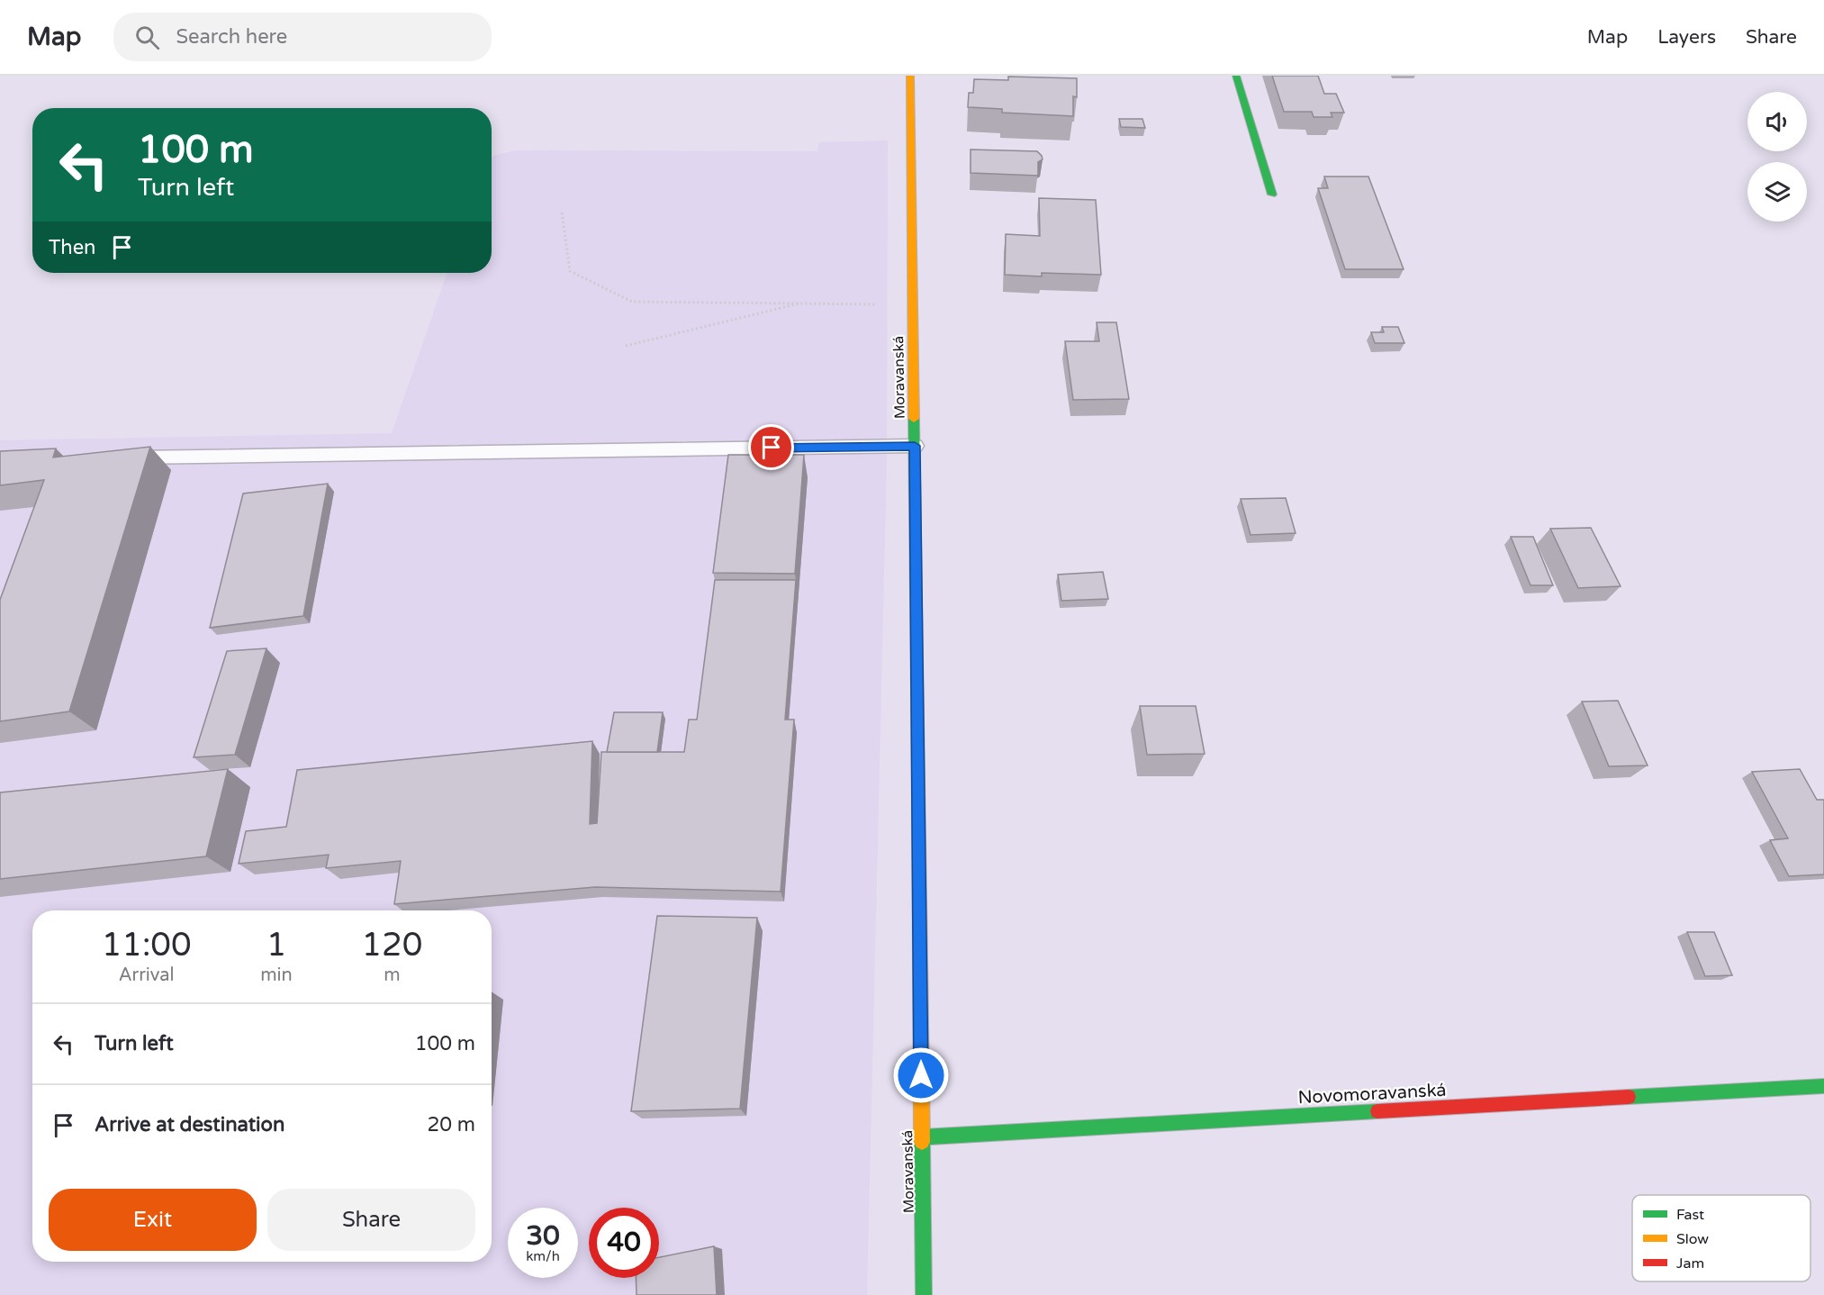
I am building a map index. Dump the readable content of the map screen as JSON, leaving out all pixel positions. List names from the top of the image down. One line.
{"streets":{"street":["Moravanská","Novomoravanská"]},"crossings":[["Moravanská","Novomoravanská"]],"legend":["Fast","Slow","Jam"],"page":{"header":"Map","search":"Search here","nav":["Map","Layers","Share"],"turn":["100 m","Turn left"],"then":"Then","eta":["11:00","Arrival","1","min","120","m"],"list":[{"name":"Turn left","value":"100 m"},{"name":"Arrive at destination","value":"20 m"}],"buttons":["Exit","Share"],"speed":"30 km/h","limit":"40"}}
